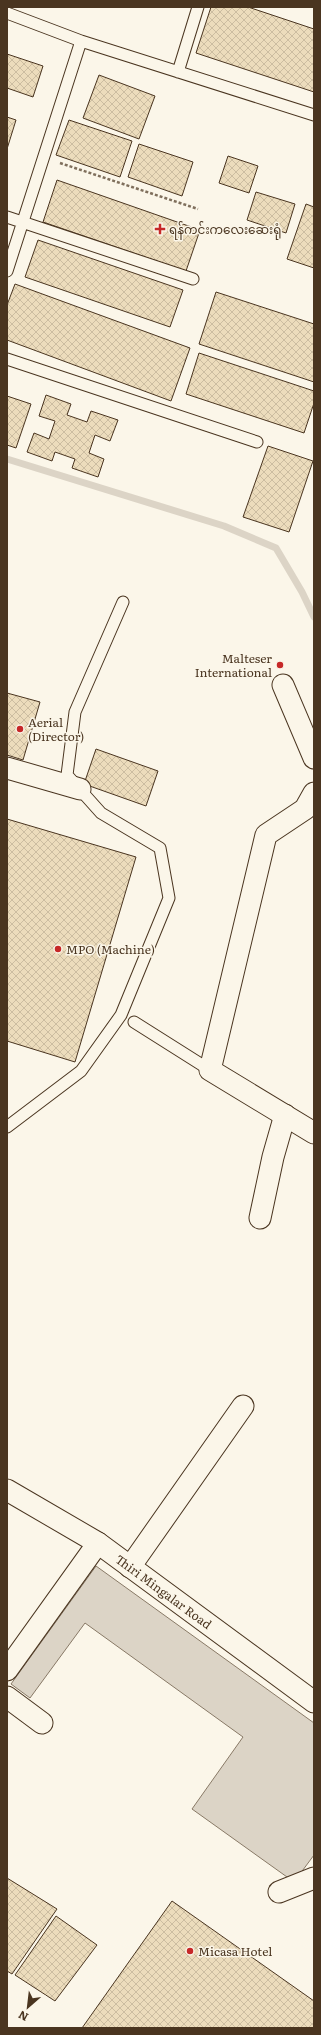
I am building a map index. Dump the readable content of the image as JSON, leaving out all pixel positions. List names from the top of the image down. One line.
{"streets":{"street":["Thiri Mingalar Road"]},"places":{"health":["ရန်ကင်းကလေးဆေးရုံ"],"other":["Malteser International","Aerial (Director)","MPO (Machine)","Micasa Hotel"]},"north":"bottom left"}
